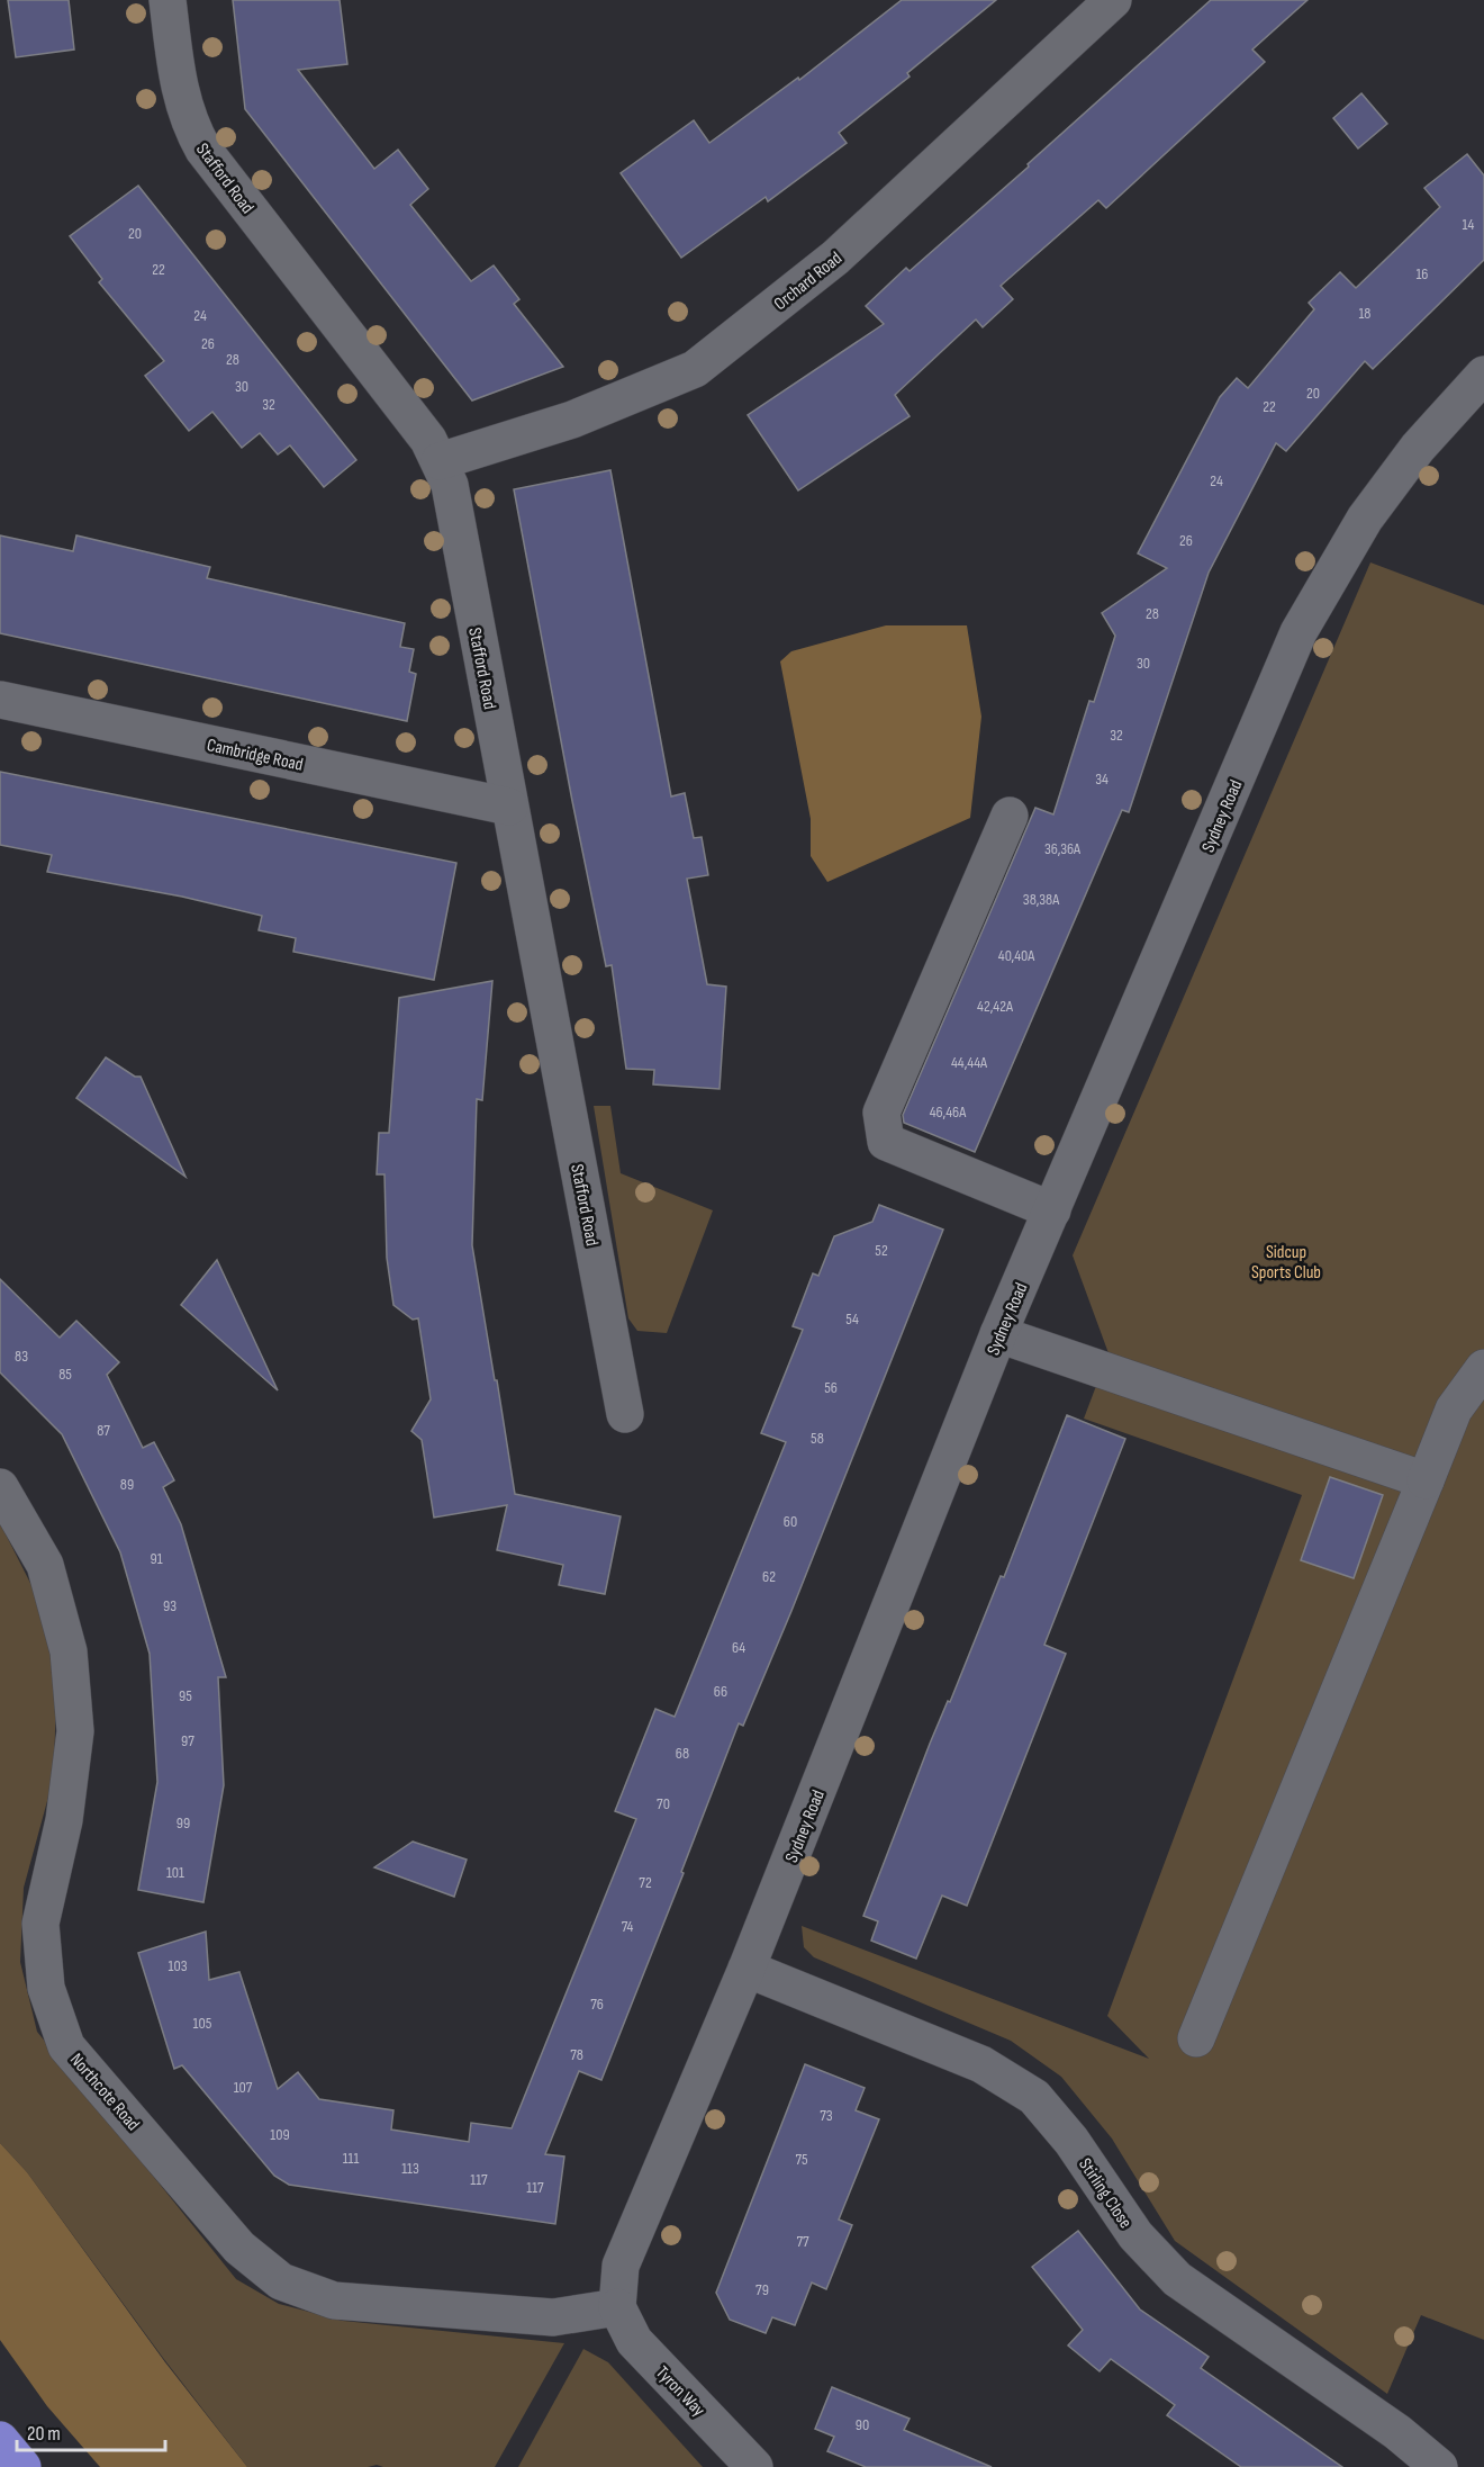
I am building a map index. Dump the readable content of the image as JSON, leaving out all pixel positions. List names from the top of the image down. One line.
{"streets":{"street":["Stafford Road","Orchard Road","Cambridge Road","Sydney Road","Northcote Road","Stirling Close","Tyron Way"]},"crossings":[["Stafford Road","Orchard Road"],["Stafford Road","Cambridge Road"],["Sydney Road","Northcote Road"],["Sydney Road","Stirling Close"],["Sydney Road","Tyron Way"],["Northcote Road","Tyron Way"]],"parks":["Sidcup Sports Club"],"house_numbers":["14","20","22","16","18","24","26","28","30","20","32","22","24","26","28","30","32","34","36,36A","38,38A","40,40A","42,42A","44,44A","46,46A","52","54","83","85","56","87","58","89","60","91","62","93","64","66","95","97","68","70","99","101","72","74","103","76","105","78","107","73","109","111","75","113","117","117","77","79","90"],"scale_bar":"20 m"}
